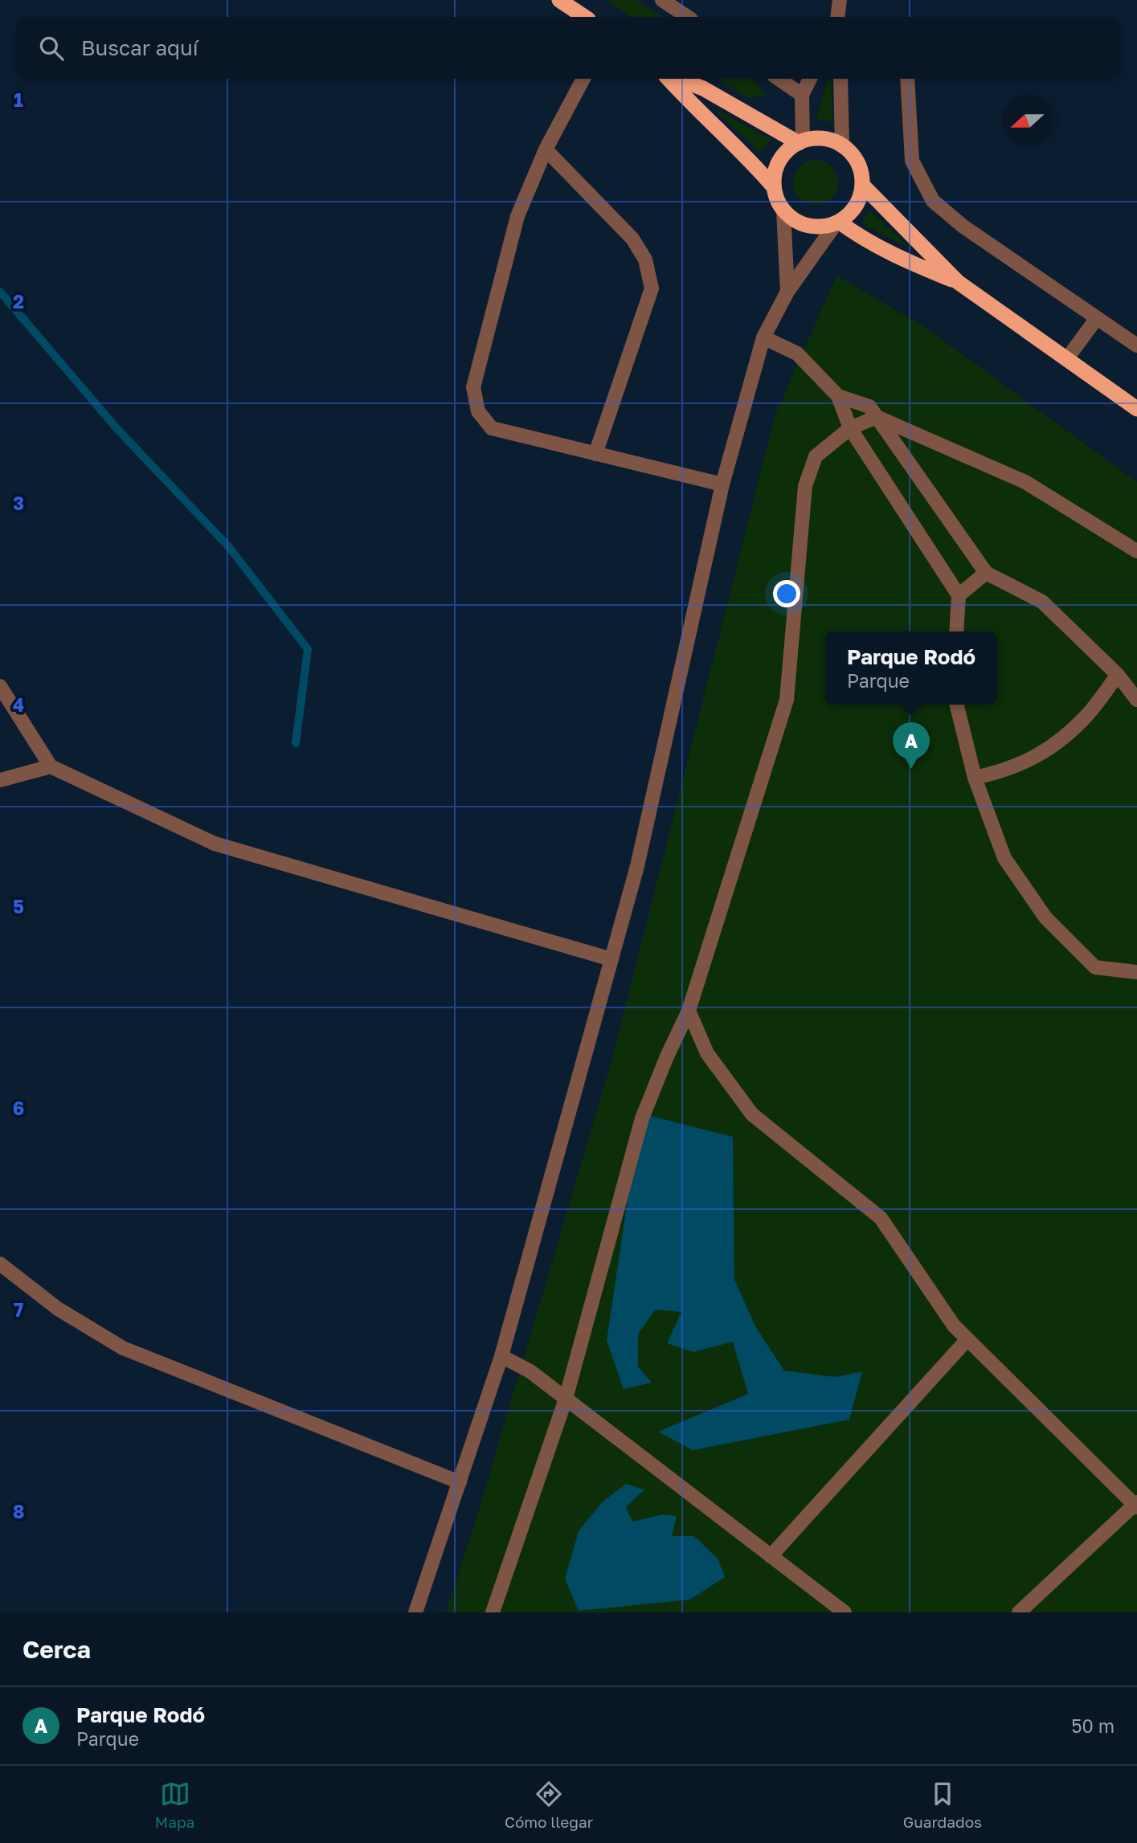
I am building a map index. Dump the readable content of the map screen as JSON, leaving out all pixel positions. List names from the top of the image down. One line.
{"north":"left","page":{"search":"Buscar aquí","popup":["Parque Rodó","Parque"],"pins":"A","heading":"Cerca","list":[{"mark":"A","name":"Parque Rodó","note":"Parque","value":"50 m"}],"nav":["Mapa","Cómo llegar","Guardados"]},"grid":{"rows":["1","2","3","4","5","6","7","8"]}}
